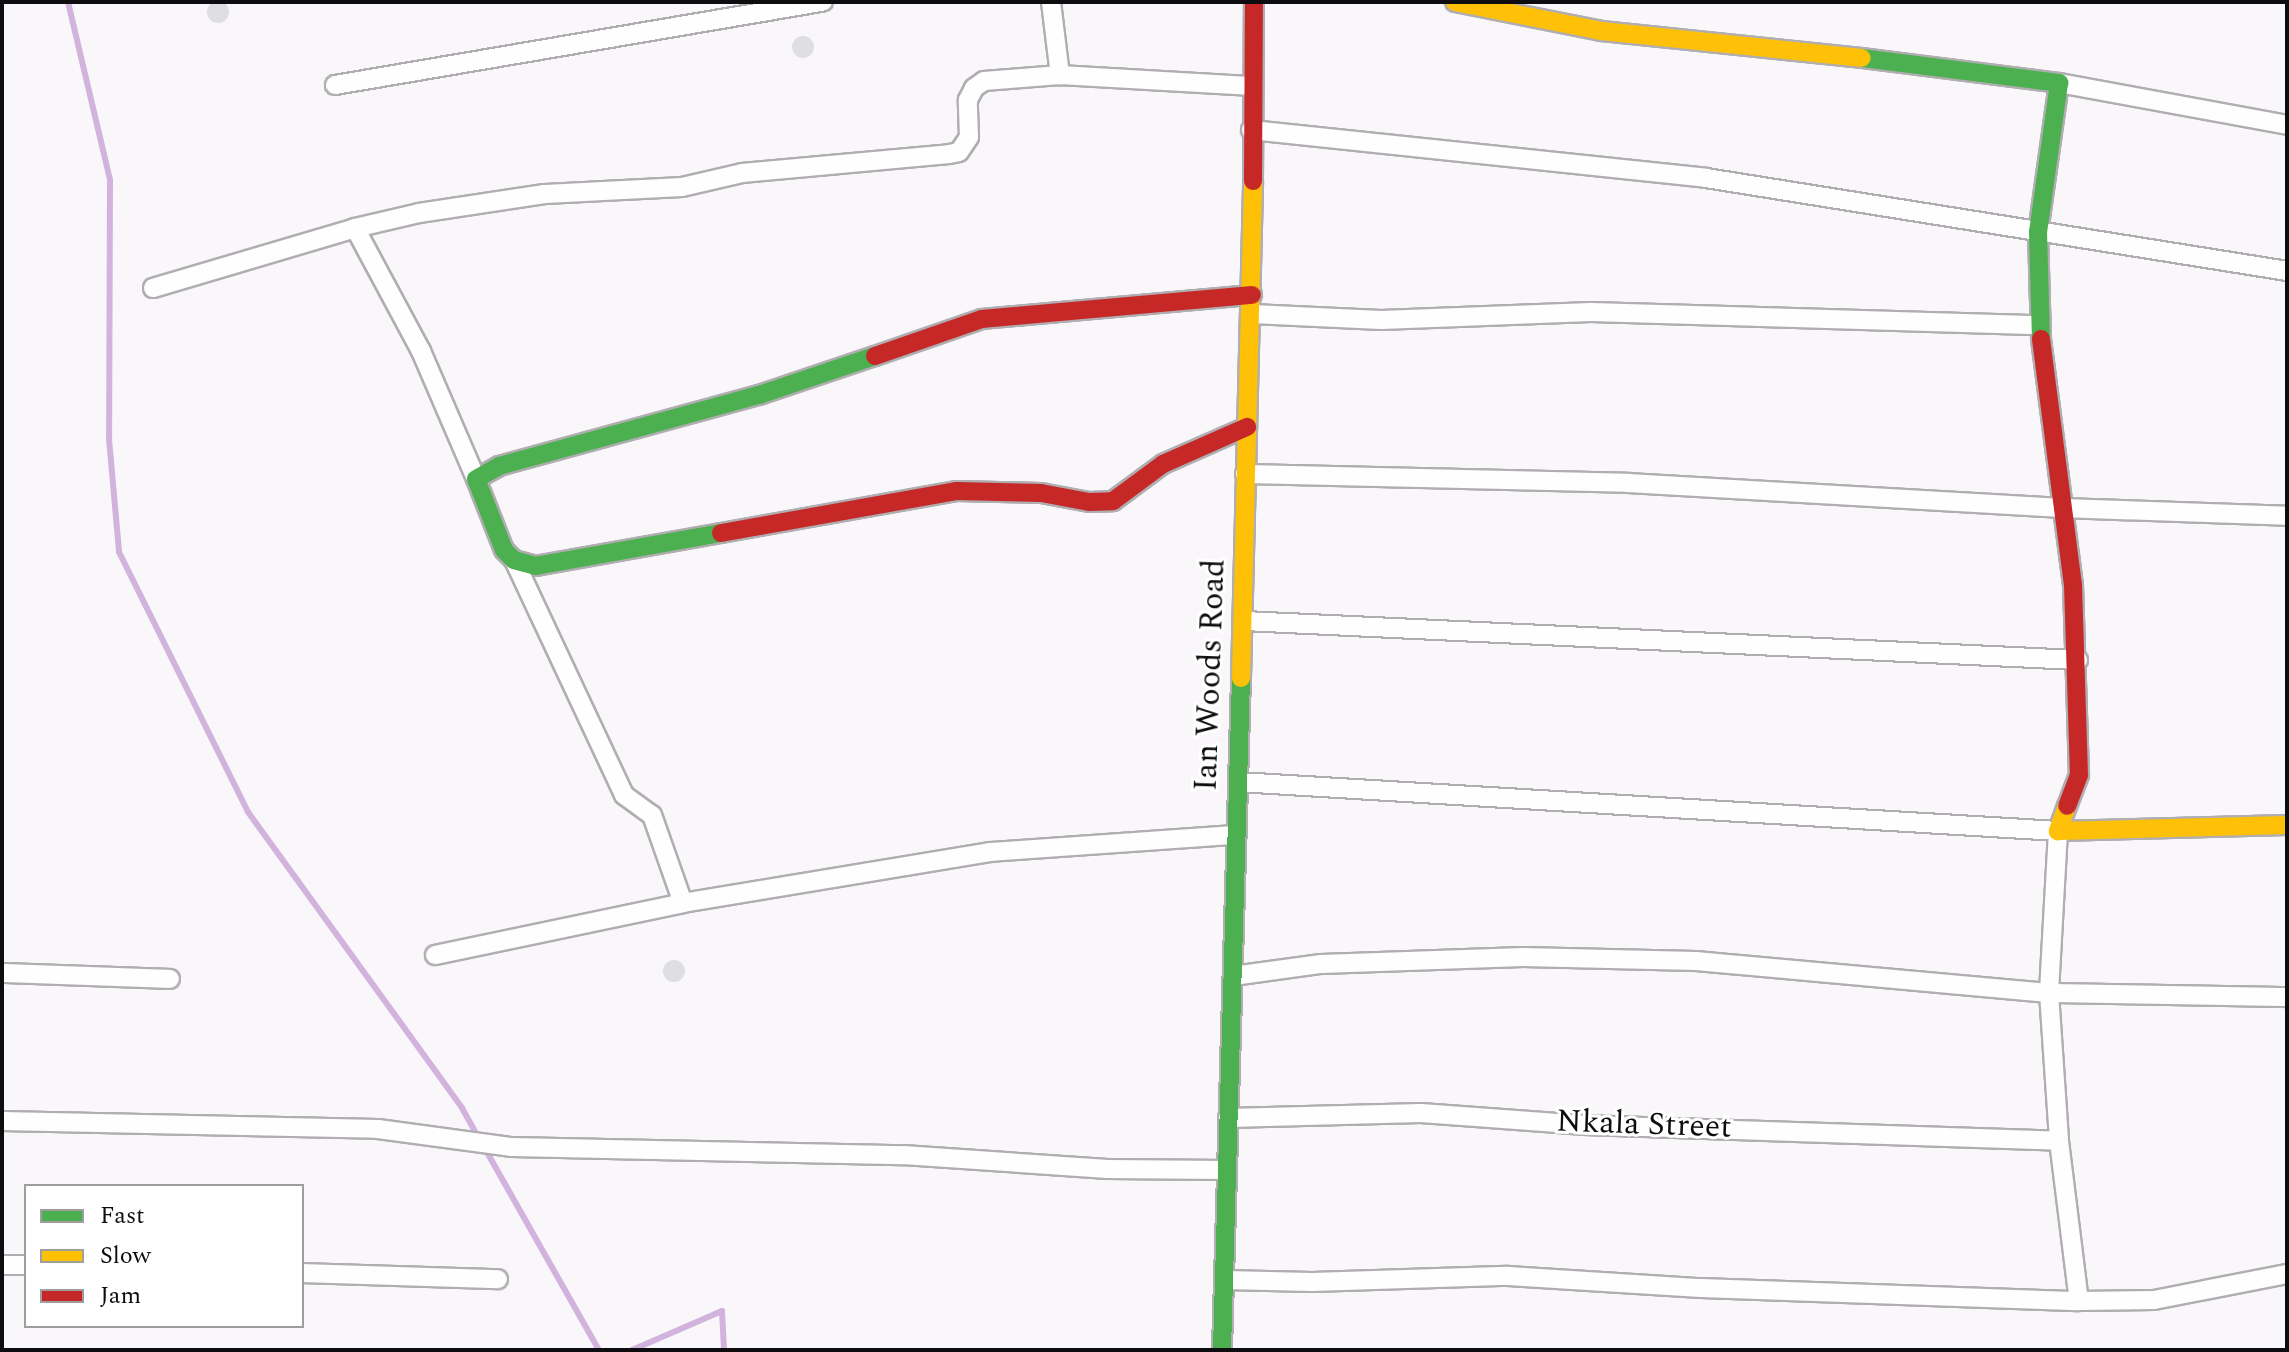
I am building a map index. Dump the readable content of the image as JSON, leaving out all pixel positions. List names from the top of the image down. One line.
{"streets":{"street":["Ian Woods Road","Nkala Street"]},"crossings":[["Ian Woods Road","Nkala Street"]],"legend":["Fast","Slow","Jam"]}
